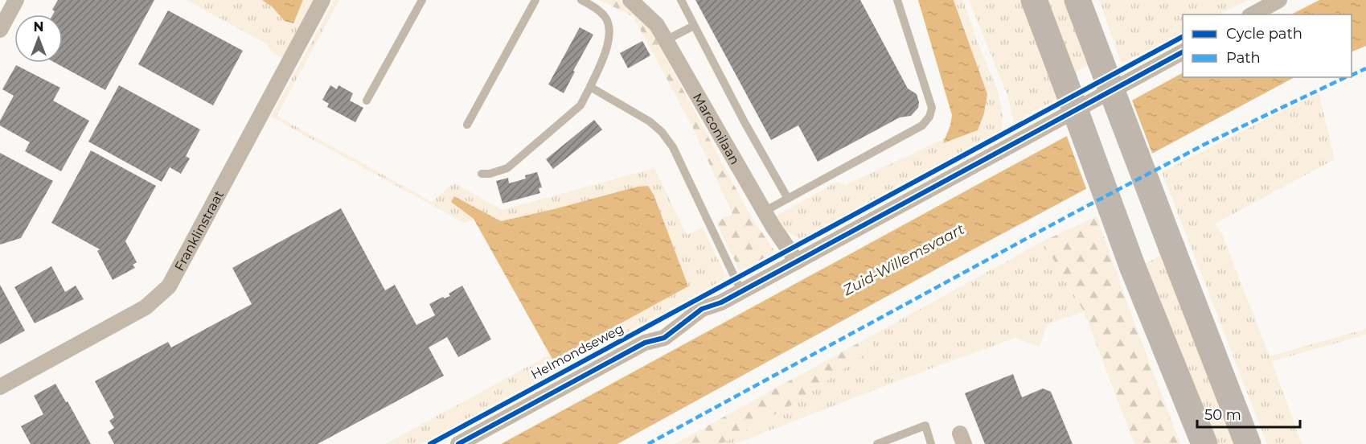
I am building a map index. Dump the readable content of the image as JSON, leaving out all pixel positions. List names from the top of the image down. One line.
{"streets":{"street":["Marconilaan","Franklinstraat","Helmondseweg"]},"crossings":[["Marconilaan","Helmondseweg"]],"water":["Zuid-Willemsvaart"],"legend":["Cycle path","Path"],"scale_bar":"50 m","north":"top"}
